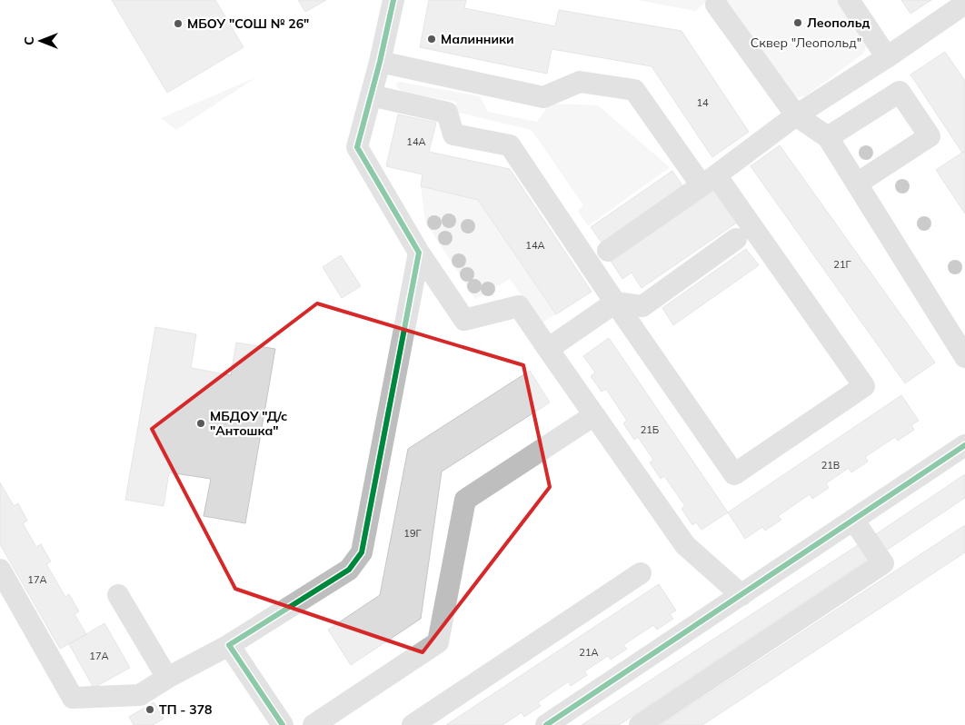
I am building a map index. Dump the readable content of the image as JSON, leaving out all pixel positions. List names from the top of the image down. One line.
{"parks":["Сквер \"Леопольд\""],"places":["Леопольд","МБОУ \"СОШ № 26\"","Малинники","МБДОУ \"Д/с \"Антошка\"","ТП - 378"],"house_numbers":["14","14А","14А","21Г","21Б","21В","19Г","17А","21А","17А"],"north":"left"}
